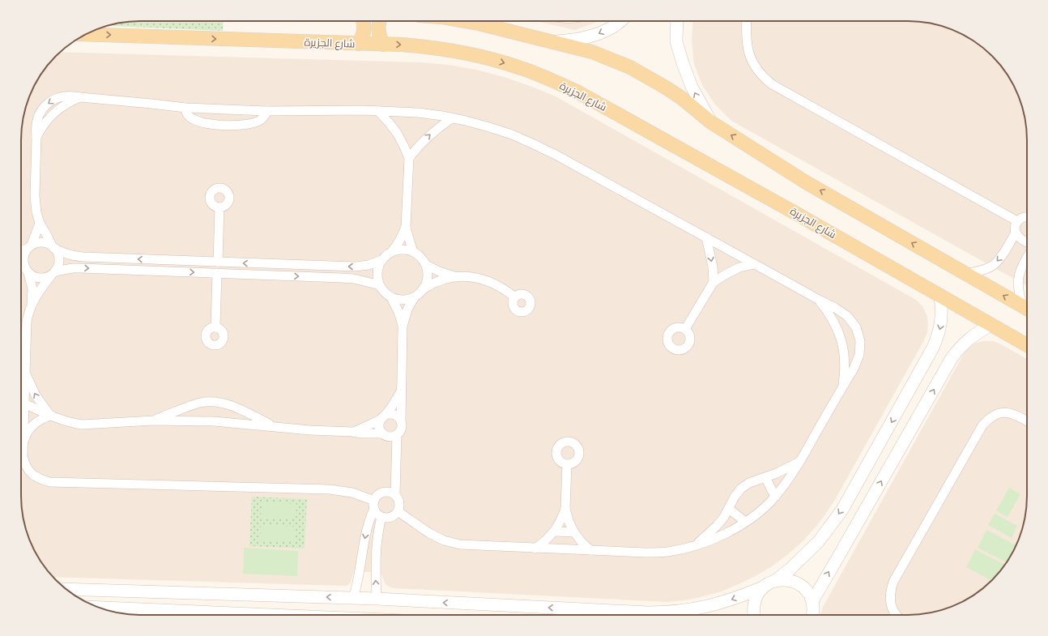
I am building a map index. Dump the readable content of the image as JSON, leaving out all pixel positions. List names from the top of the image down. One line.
{"streets":{"main road":["شارع الجزيرة"]}}
